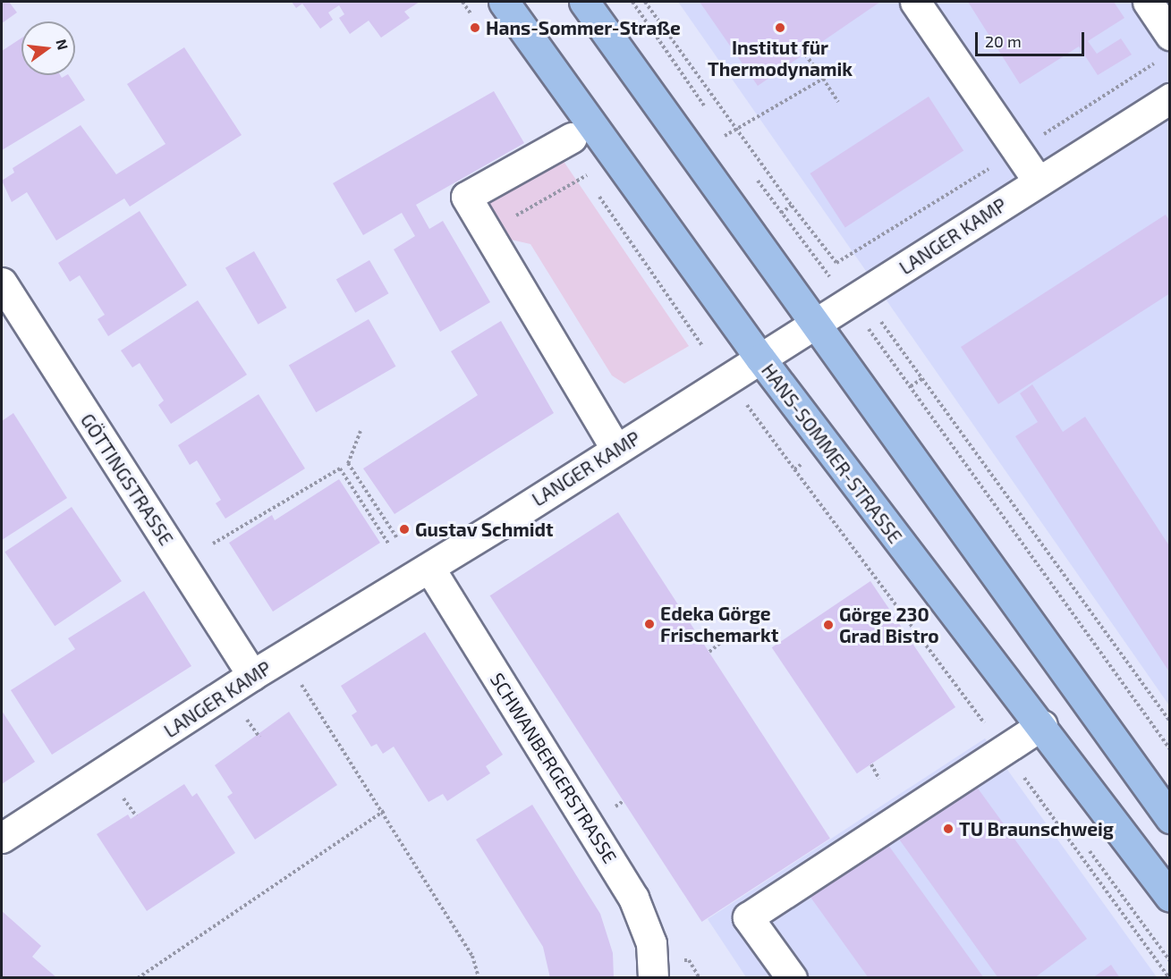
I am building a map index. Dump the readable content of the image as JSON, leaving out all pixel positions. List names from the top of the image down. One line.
{"streets":{"main road":["HANS-SOMMER-STRASSE"],"street":["LANGER KAMP","GÖTTINGSTRASSE","SCHWANBERGERSTRASSE"]},"crossings":[["LANGER KAMP","HANS-SOMMER-STRASSE"],["LANGER KAMP","GÖTTINGSTRASSE"],["LANGER KAMP","SCHWANBERGERSTRASSE"]],"places":["Hans-Sommer-Straße","Institut für Thermodynamik","Gustav Schmidt","Edeka Görge Frischemarkt","Görge 230 Grad Bistro","TU Braunschweig"],"scale_bar":"20 m","north":"right"}
